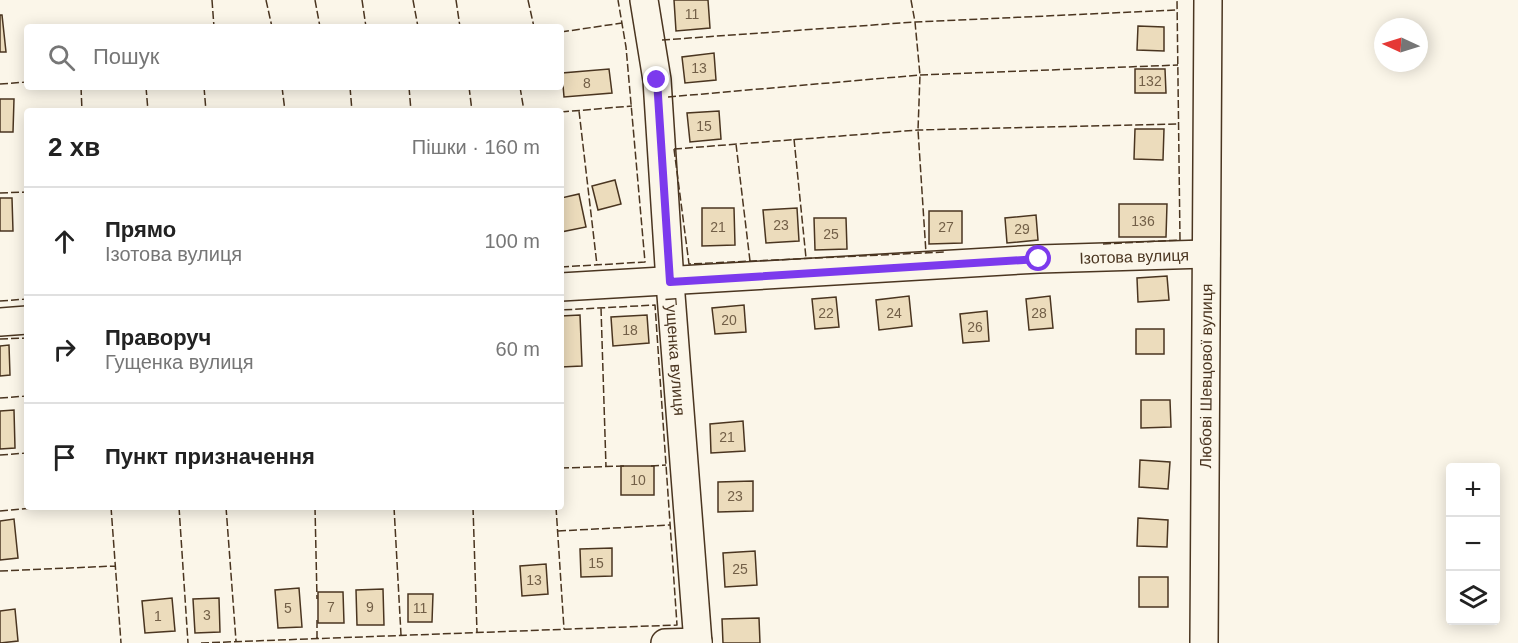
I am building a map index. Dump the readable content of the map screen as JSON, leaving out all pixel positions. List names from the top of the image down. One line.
{"streets":{"street":["Ізотова вулиця","Гущенка вулиця","Любові Шевцової вулиця"]},"crossings":[["Ізотова вулиця","Гущенка вулиця"],["Ізотова вулиця","Любові Шевцової вулиця"]],"house_numbers":["11","13","132","8","15","136","23","21","27","29","25","22","24","28","20","26","18","21","10","23","15","25","13","7","9","5","11","3","1"],"north":"left","page":{"search":"Пошук","heading":["2 хв","Пішки · 160 m"],"list":[["Прямо","Ізотова вулиця","100 m"],["Праворуч","Гущенка вулиця","60 m"],"Пункт призначення"],"map_buttons":["+","−"]}}
